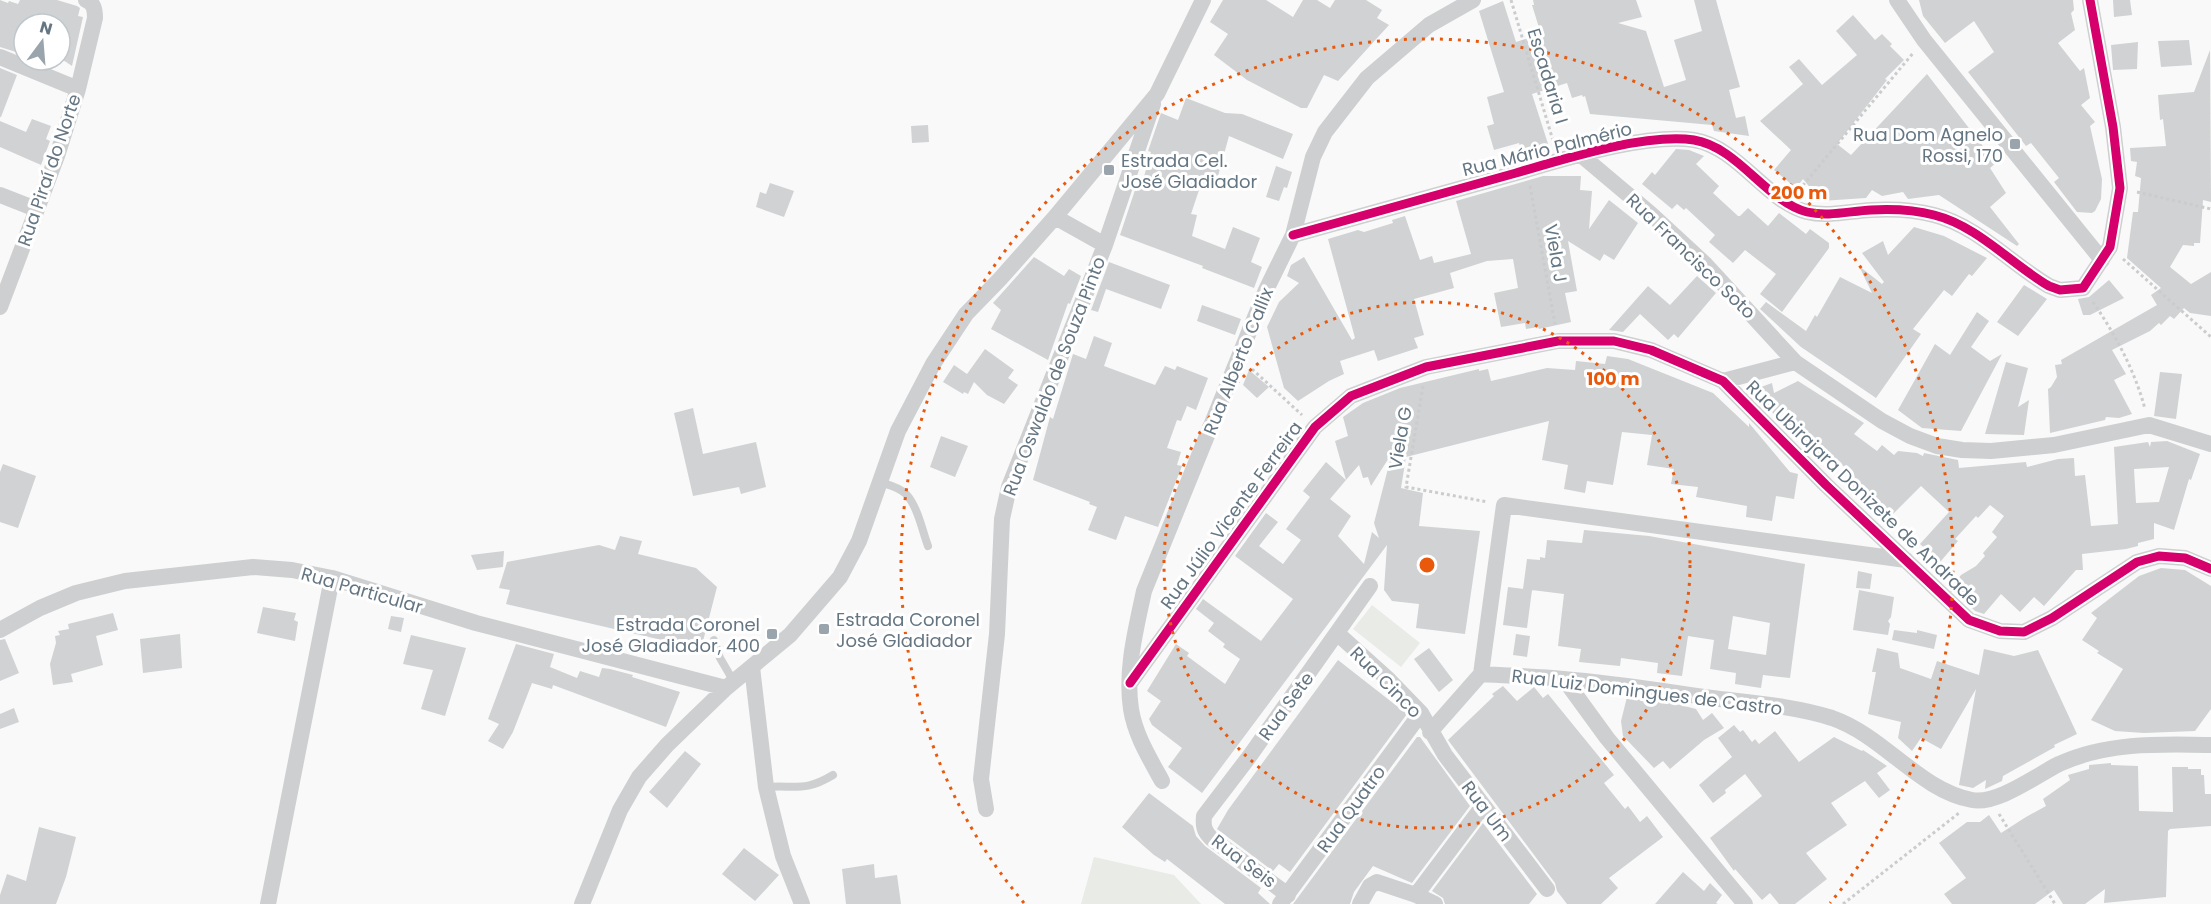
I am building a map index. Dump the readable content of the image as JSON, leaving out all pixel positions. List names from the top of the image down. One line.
{"streets":{"street":["Rua Mário Palmério","Rua Piraí do Norte","Rua Francisco Soto","Rua Alberto Callix","Rua Oswaldo de Souza Pinto","Rua Ubirajara Donizete de Andrade","Rua Júlio Vicente Ferreira","Rua Particular","Rua Cinco","Rua Luiz Domingues de Castro","Rua Sete","Rua Quatro","Rua Um","Rua Seis"],"path":["Escadaria I","Viela J","Viela G"]},"crossings":[["Escadaria I","Rua Mário Palmério"],["Rua Mário Palmério","Viela J"],["Rua Mário Palmério","Rua Francisco Soto"],["Rua Mário Palmério","Rua Alberto Callix"],["Viela J","Rua Júlio Vicente Ferreira"],["Rua Alberto Callix","Rua Júlio Vicente Ferreira"],["Viela G","Rua Júlio Vicente Ferreira"],["Rua Ubirajara Donizete de Andrade","Rua Júlio Vicente Ferreira"],["Rua Cinco","Rua Sete"],["Rua Cinco","Rua Quatro"],["Rua Cinco","Rua Um"],["Rua Sete","Rua Seis"],["Rua Quatro","Rua Seis"]],"places":{"transit":["Rua Dom Agnelo Rossi, 170","Estrada Cel. José Gladiador","Estrada Coronel José Gladiador","Estrada Coronel José Gladiador, 400"]},"north":"top","rings":["200 m","100 m"]}
